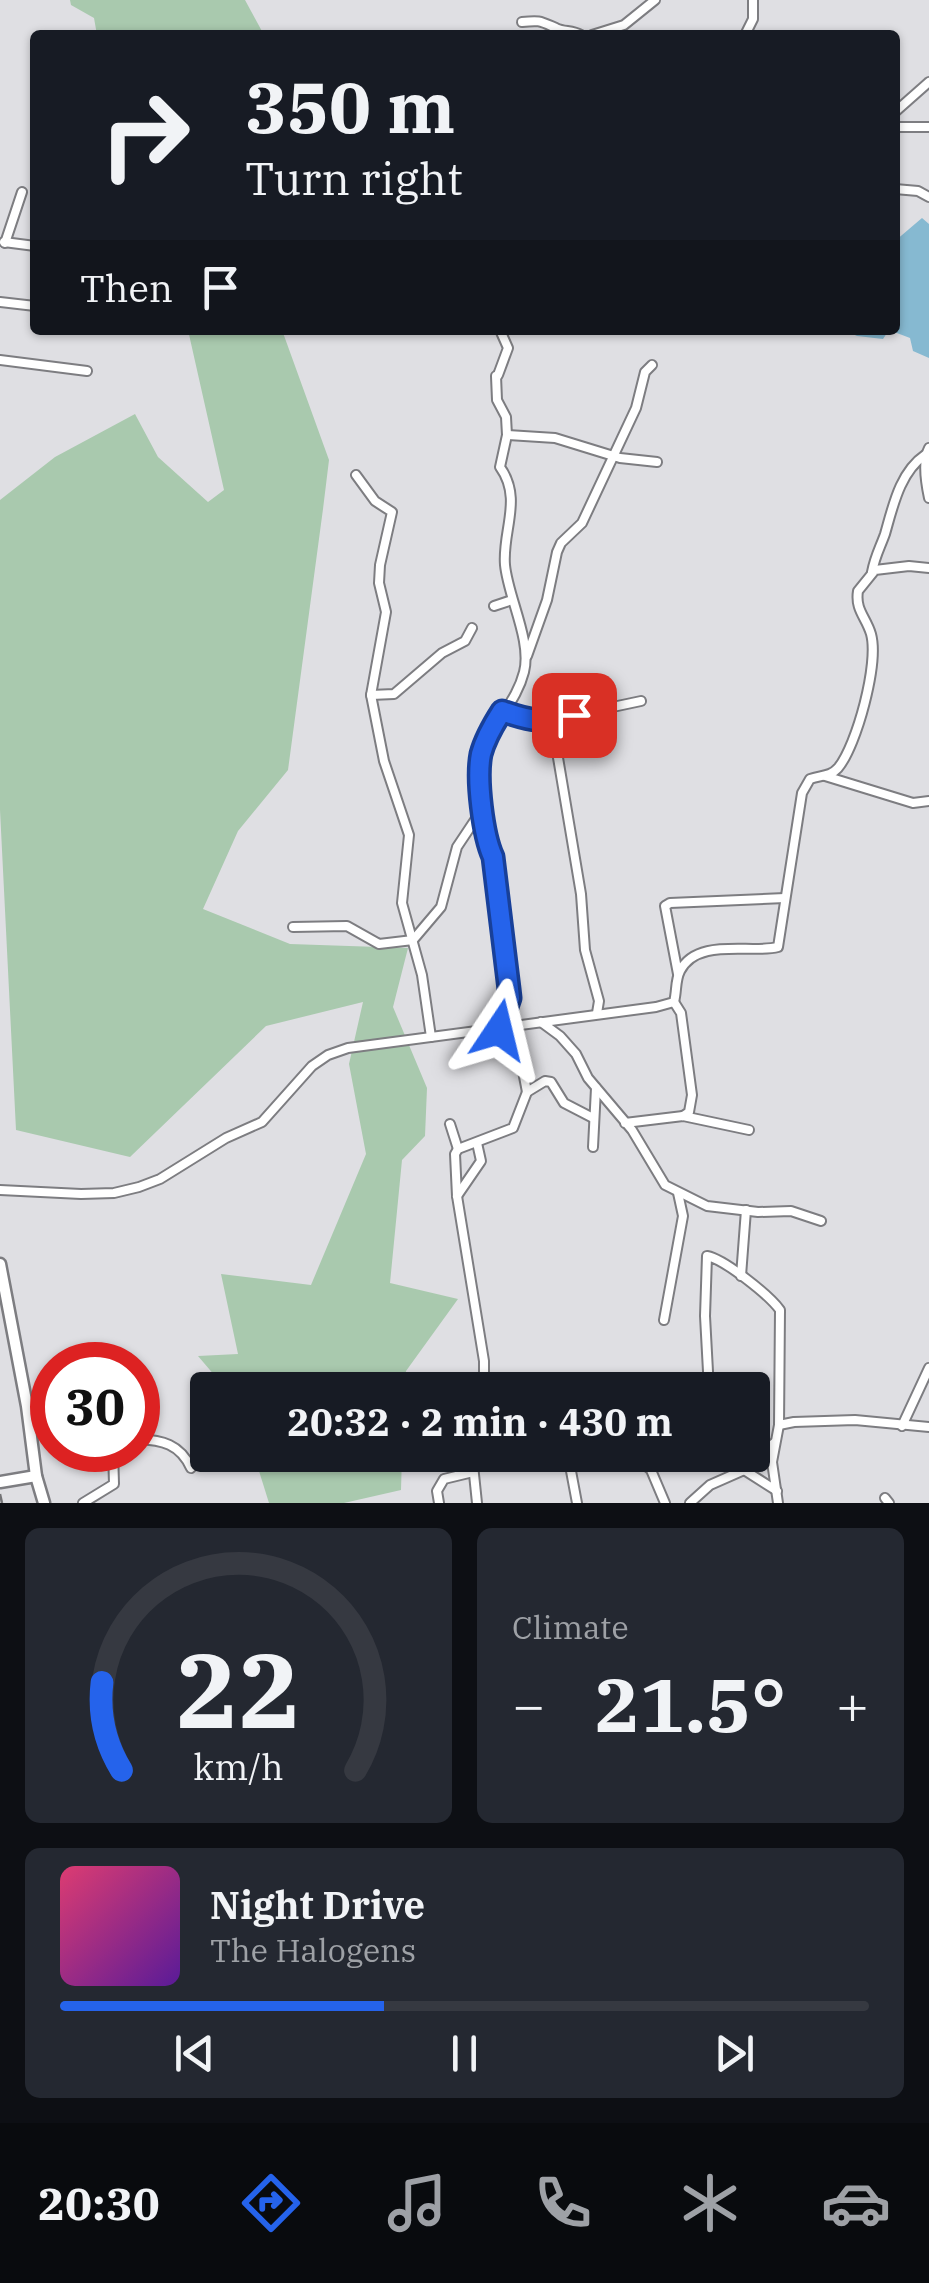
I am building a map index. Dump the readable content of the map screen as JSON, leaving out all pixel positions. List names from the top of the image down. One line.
{"page":{"turn":["350 m","Turn right"],"then":"Then","limit":"30","trip":"20:32 · 2 min · 430 m","tile":"Climate","heat":["−","21.5°","+"],"song":["Night Drive","The Halogens"],"tabs":"20:30","gauge":["22","km/h"]}}
